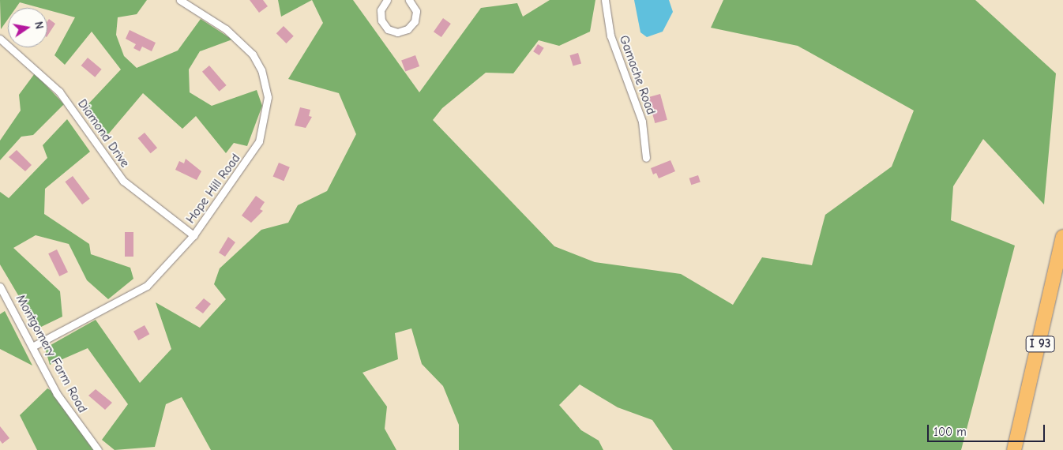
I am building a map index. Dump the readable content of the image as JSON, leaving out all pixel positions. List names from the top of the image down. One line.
{"streets":{"highway":["I 93"],"street":["Gamache Road","Diamond Drive","Hope Hill Road","Montgomery Farm Road"]},"crossings":[["Diamond Drive","Hope Hill Road"],["Hope Hill Road","Montgomery Farm Road"]],"scale_bar":"100 m","north":"right"}
